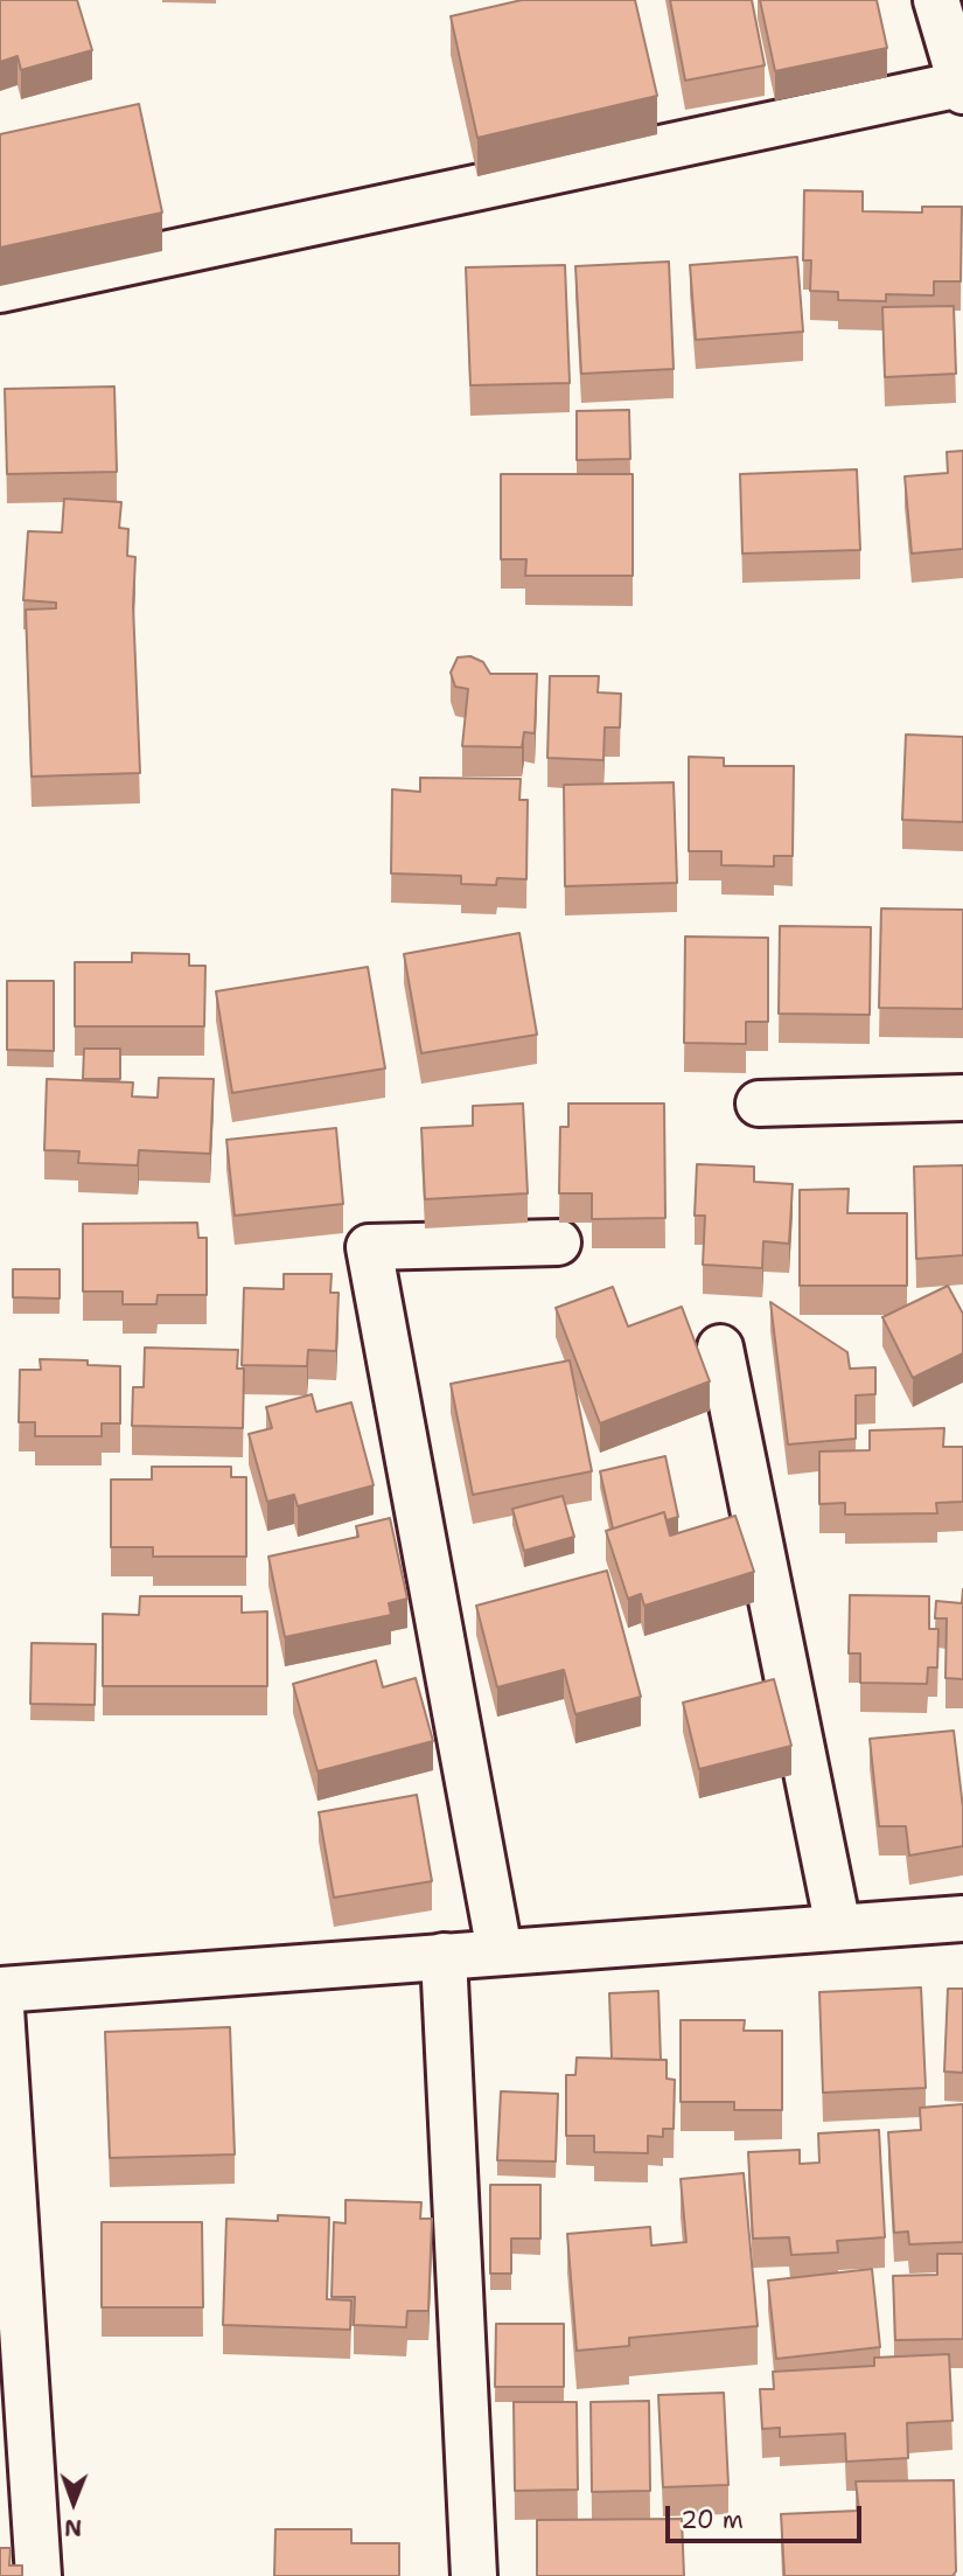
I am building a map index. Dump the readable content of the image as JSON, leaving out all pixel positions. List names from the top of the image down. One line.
{"scale_bar":"20 m","north":"bottom"}
